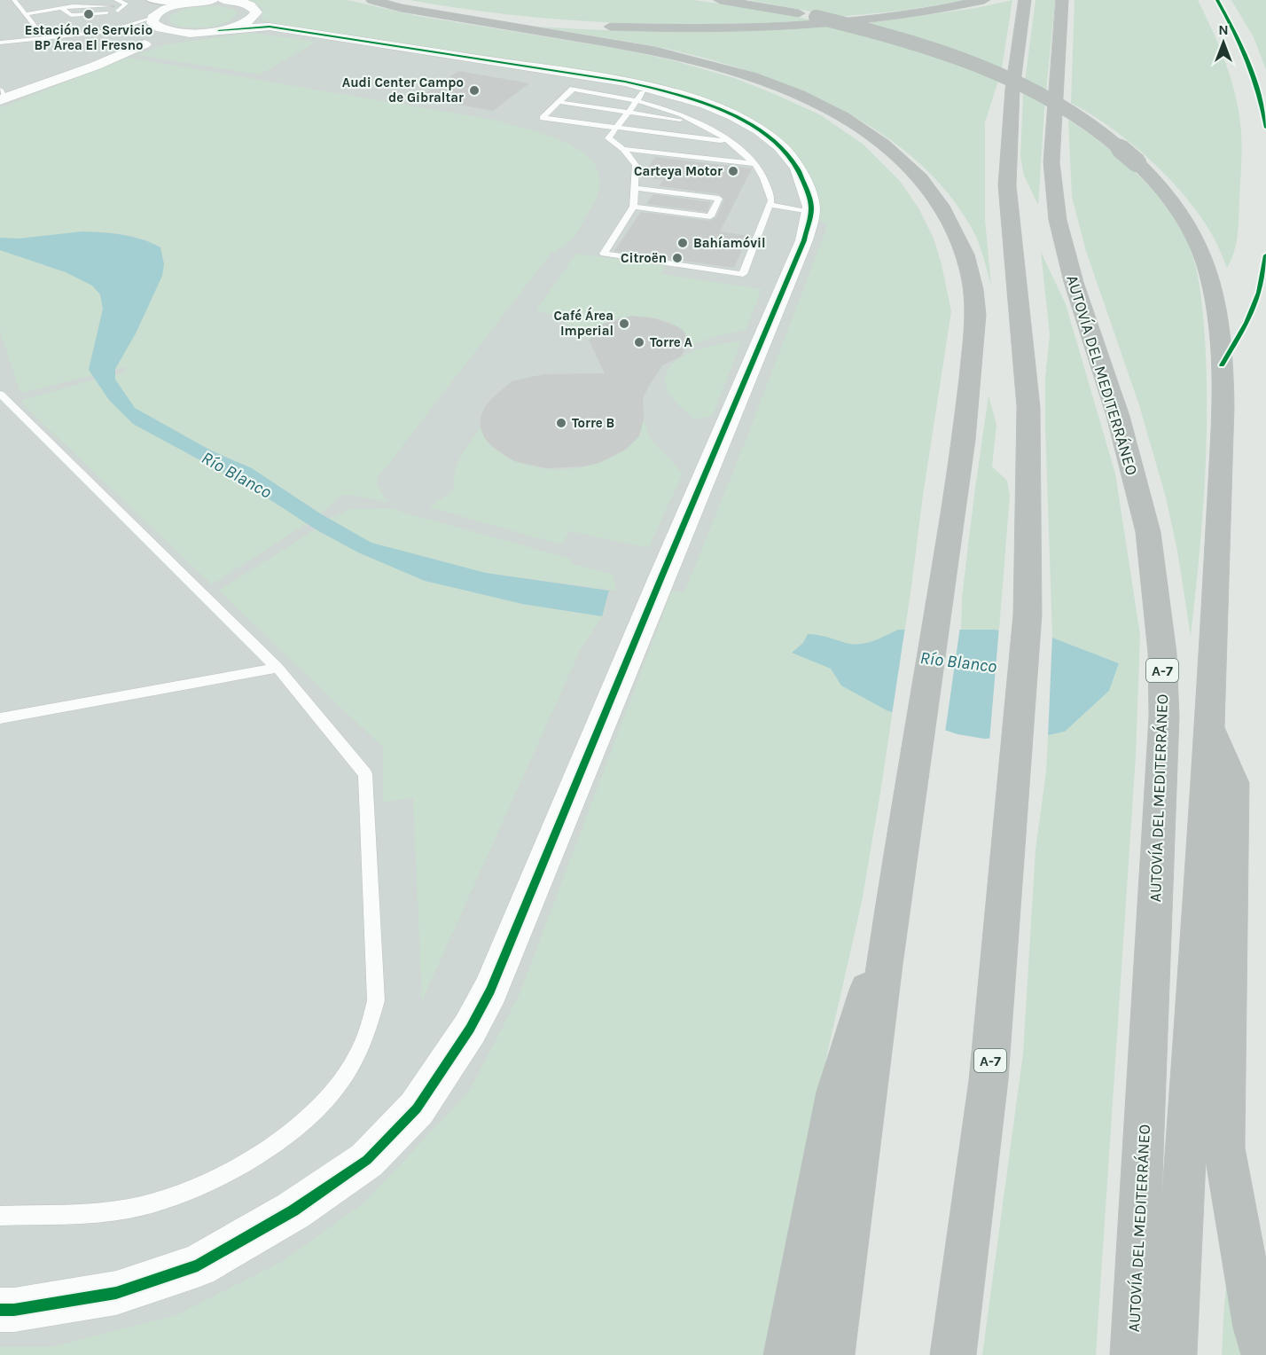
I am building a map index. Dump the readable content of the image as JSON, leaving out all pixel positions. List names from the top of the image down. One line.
{"streets":{"highway":["AUTOVÍA DEL MEDITERRÁNEO","A-7"]},"water":["Río Blanco"],"places":["Estación de Servicio BP Área El Fresno","Audi Center Campo de Gibraltar","Carteya Motor","Bahíamóvil","Citroën","Café Área Imperial","Torre A","Torre B"],"north":"top"}
